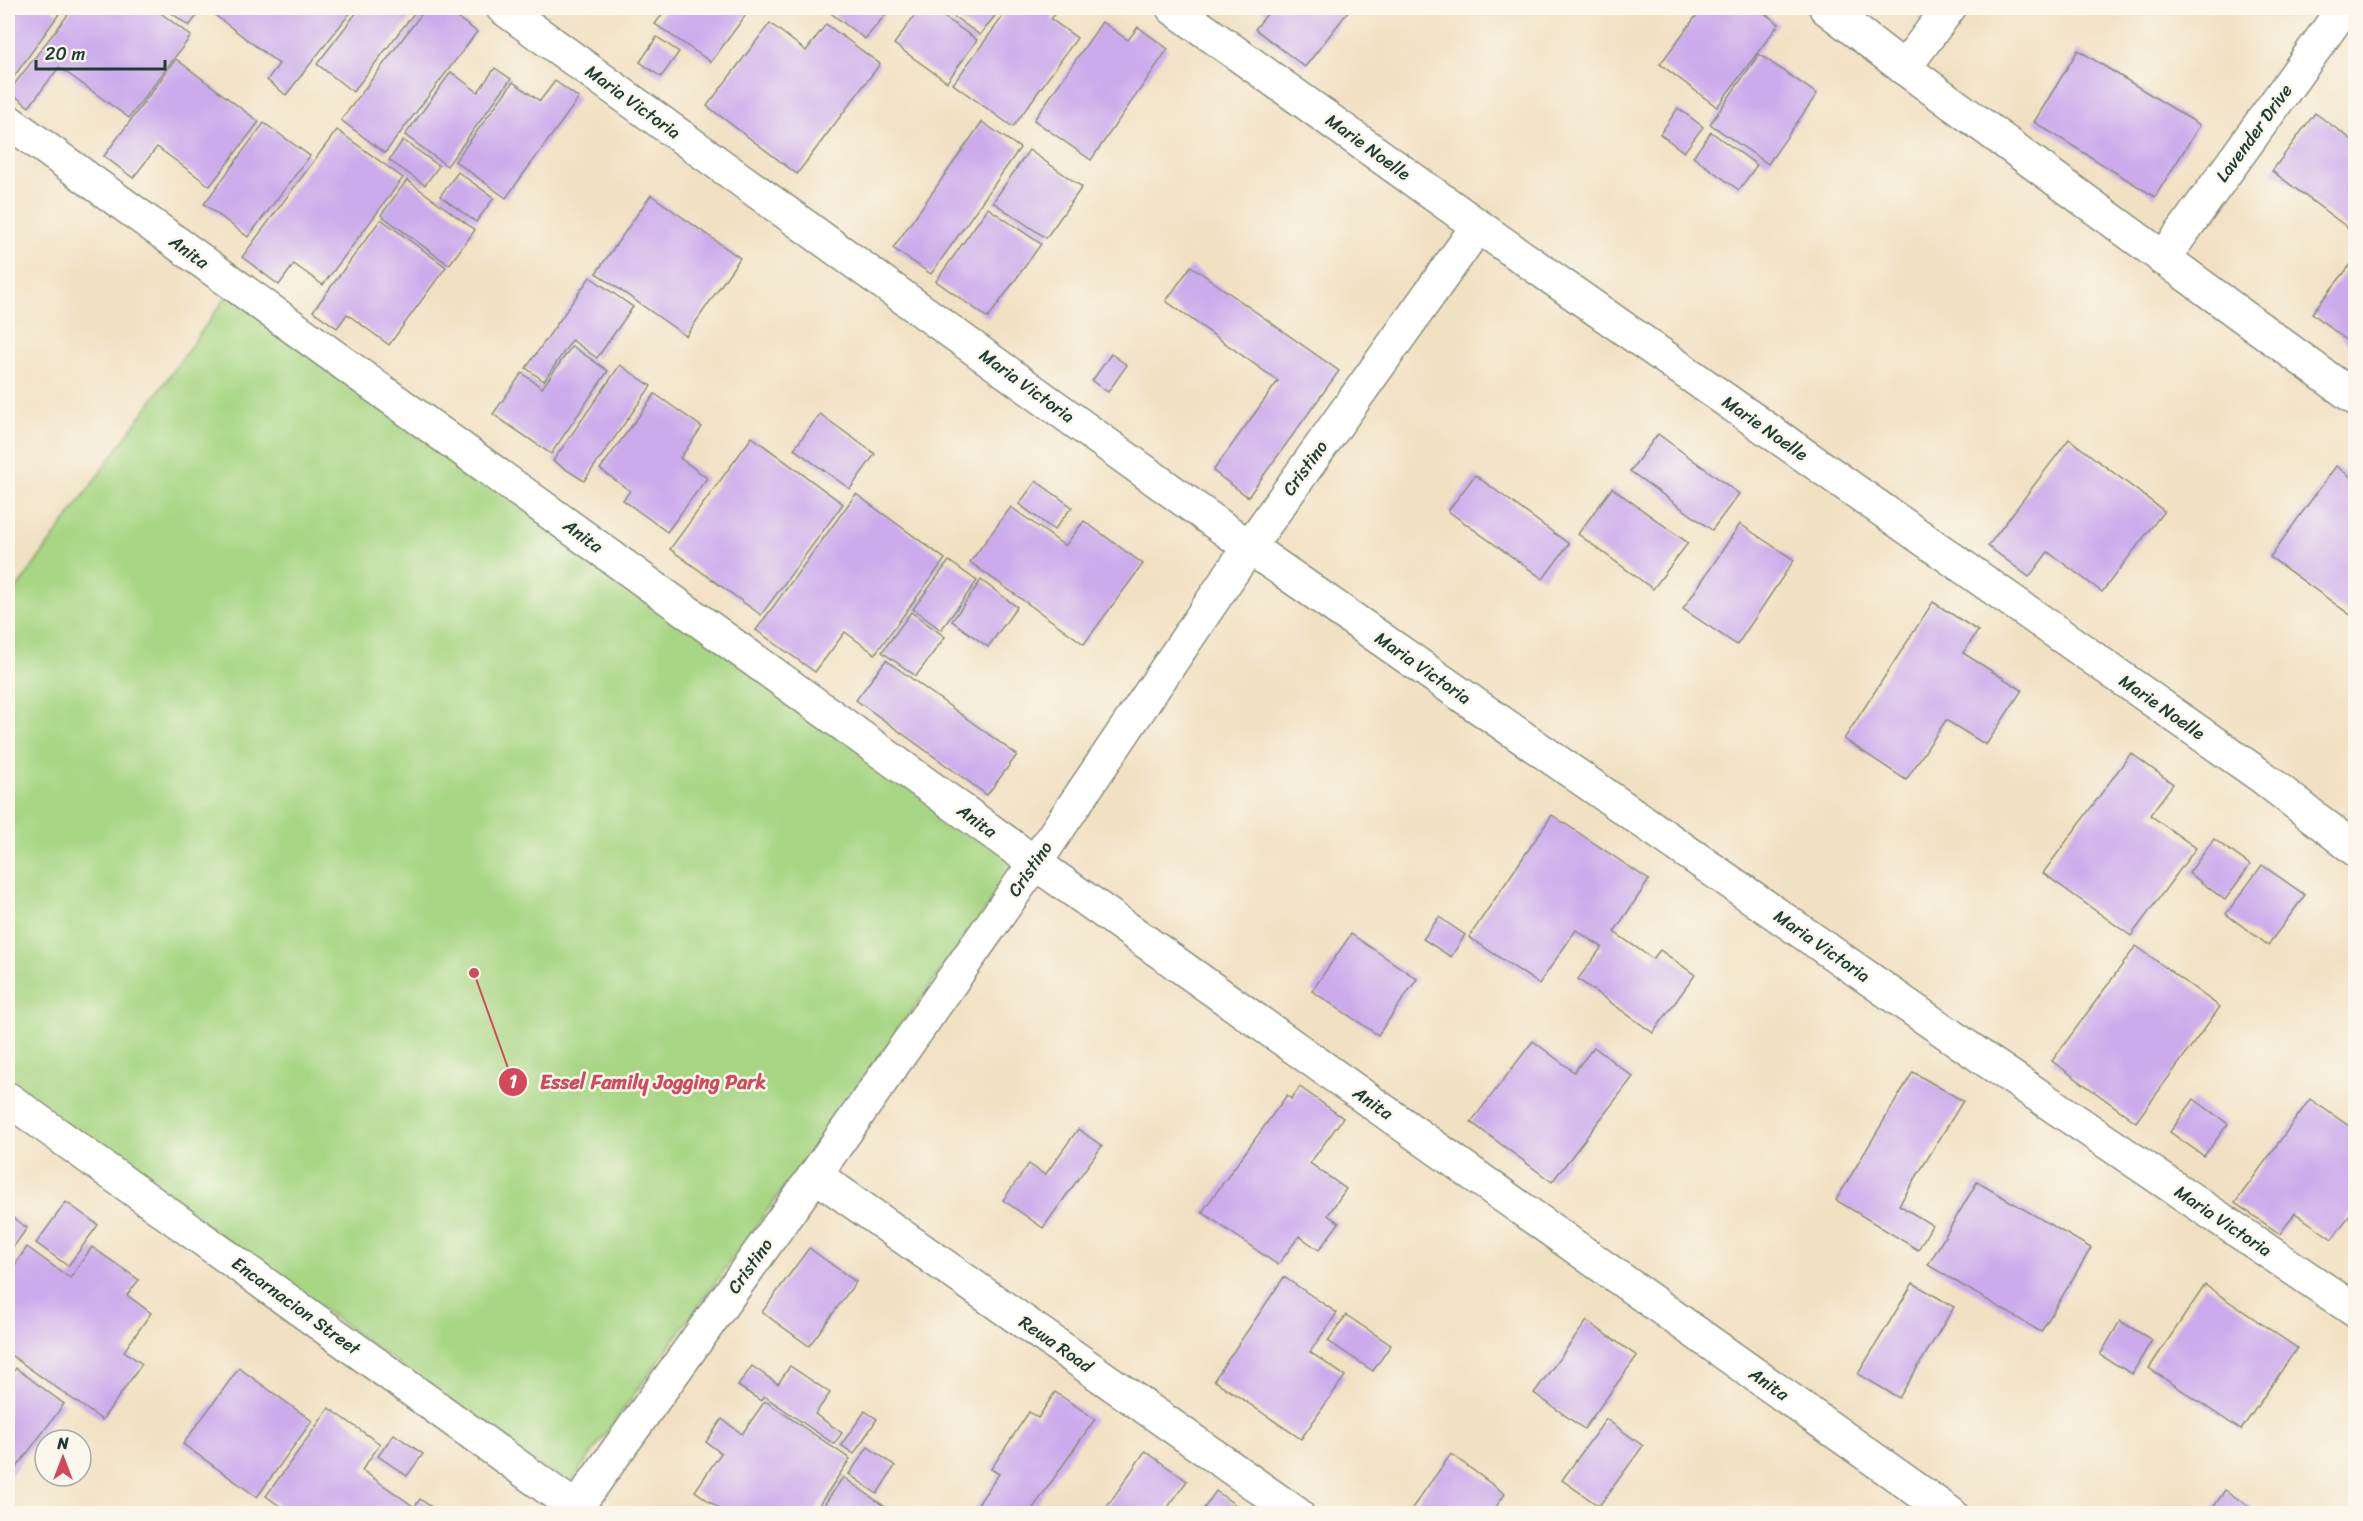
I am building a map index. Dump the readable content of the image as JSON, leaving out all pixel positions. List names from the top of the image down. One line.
{"streets":{"street":["Maria Victoria","Lavender Drive","Marie Noelle","Anita","Cristino","Encarnacion Street","Rewa Road"]},"crossings":[["Maria Victoria","Cristino"],["Marie Noelle","Cristino"],["Anita","Cristino"],["Cristino","Encarnacion Street"],["Cristino","Rewa Road"]],"places":["Essel Family Jogging Park"],"scale_bar":"20 m","north":"top"}
